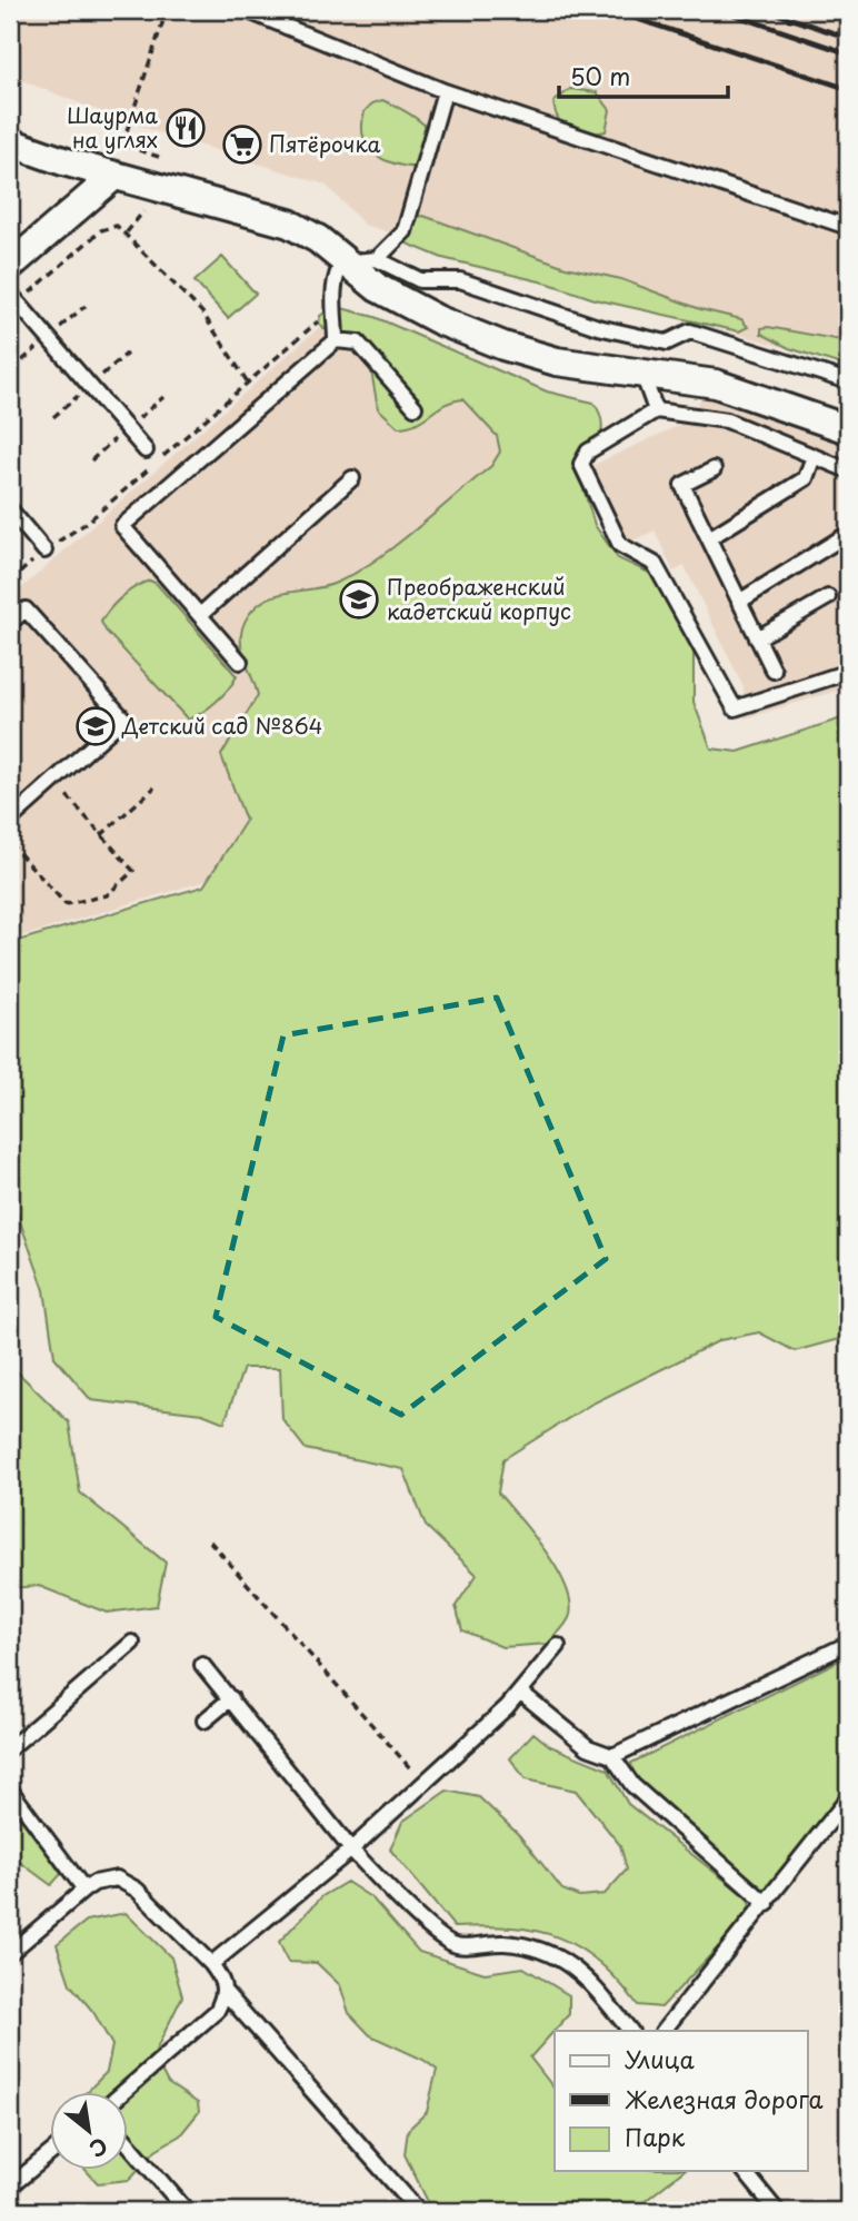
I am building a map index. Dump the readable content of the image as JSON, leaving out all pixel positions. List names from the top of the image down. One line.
{"places":{"restaurant":["Шаурма на углях"],"supermarket":["Пятёрочка"],"school or university":["Преображенский кадетский корпус","Детский сад №864"]},"legend":["Улица","Железная дорога","Парк"],"scale_bar":"50 m","north":"bottom right"}
